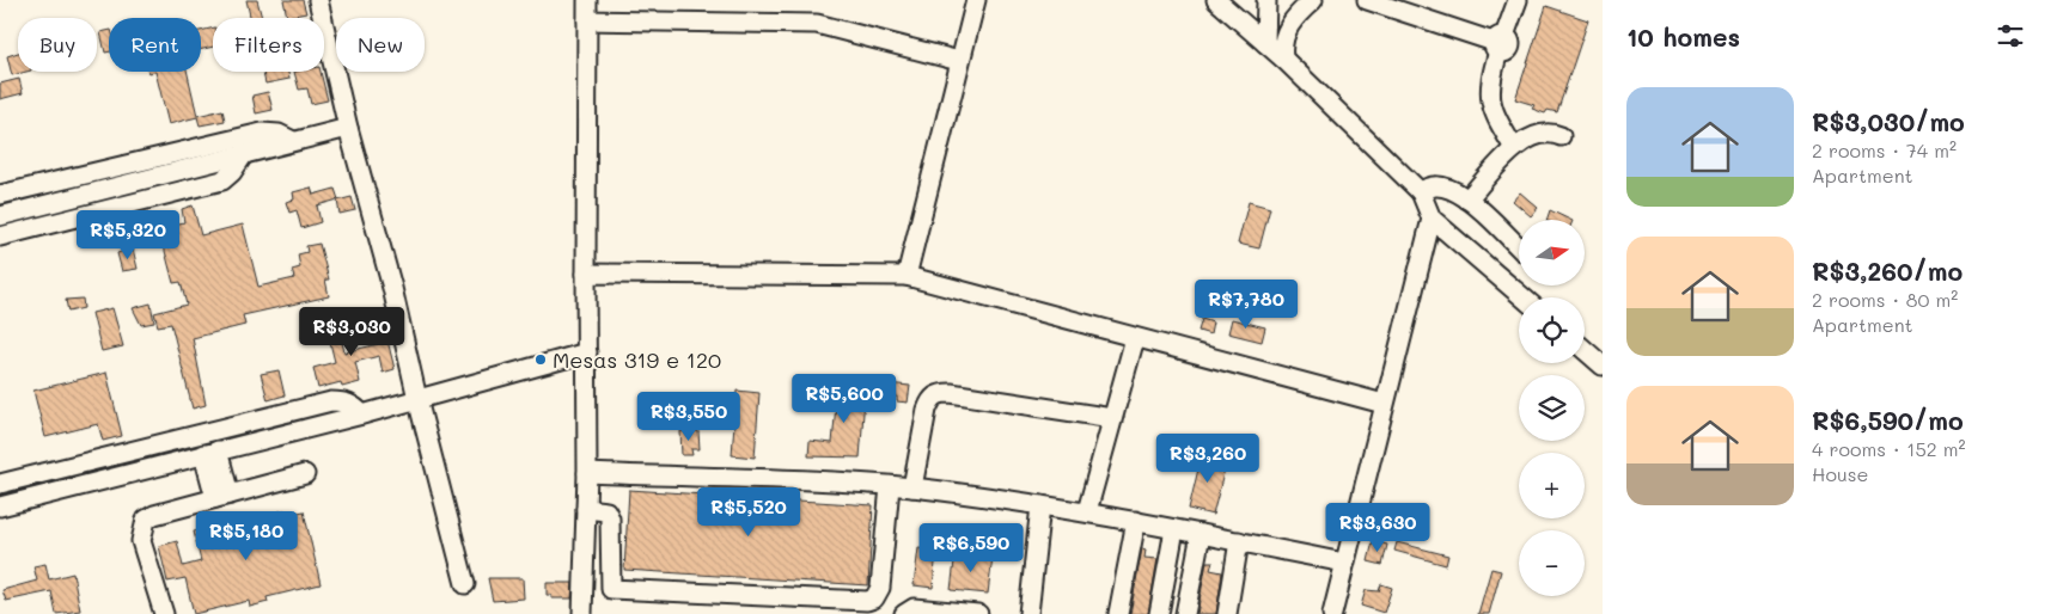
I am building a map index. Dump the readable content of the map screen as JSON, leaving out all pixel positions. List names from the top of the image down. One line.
{"places":["Mesas 319 e 120"],"north":"right","page":{"heading":"10 homes","chip":["Buy","Rent","Filters","New"],"list":[{"name":"R$3,030/mo","note":"2 rooms · 74 m² · Apartment"},{"name":"R$3,260/mo","note":"2 rooms · 80 m² · Apartment"},{"name":"R$6,590/mo","note":"4 rooms · 152 m² · House"}],"price":["R$5,320","R$7,780","R$3,030","R$5,600","R$3,550","R$3,260","R$5,520","R$3,630","R$5,180","R$6,590"],"map_buttons":["+","−"]}}
